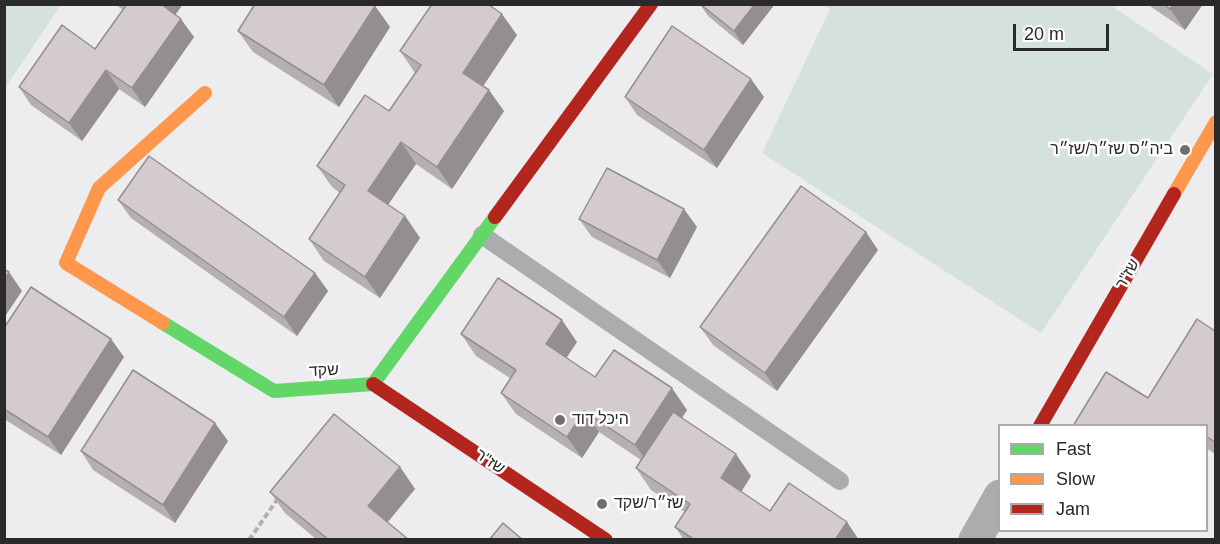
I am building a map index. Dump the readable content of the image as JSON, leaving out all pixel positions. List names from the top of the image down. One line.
{"streets":{"street":["שז\"ר","שקד"]},"crossings":[["שז\"ר","שקד"]],"places":["ביה״ס שז״ר/שז״ר","היכל דוד","שז״ר/שקד"],"legend":["Fast","Slow","Jam"],"scale_bar":"20 m"}
